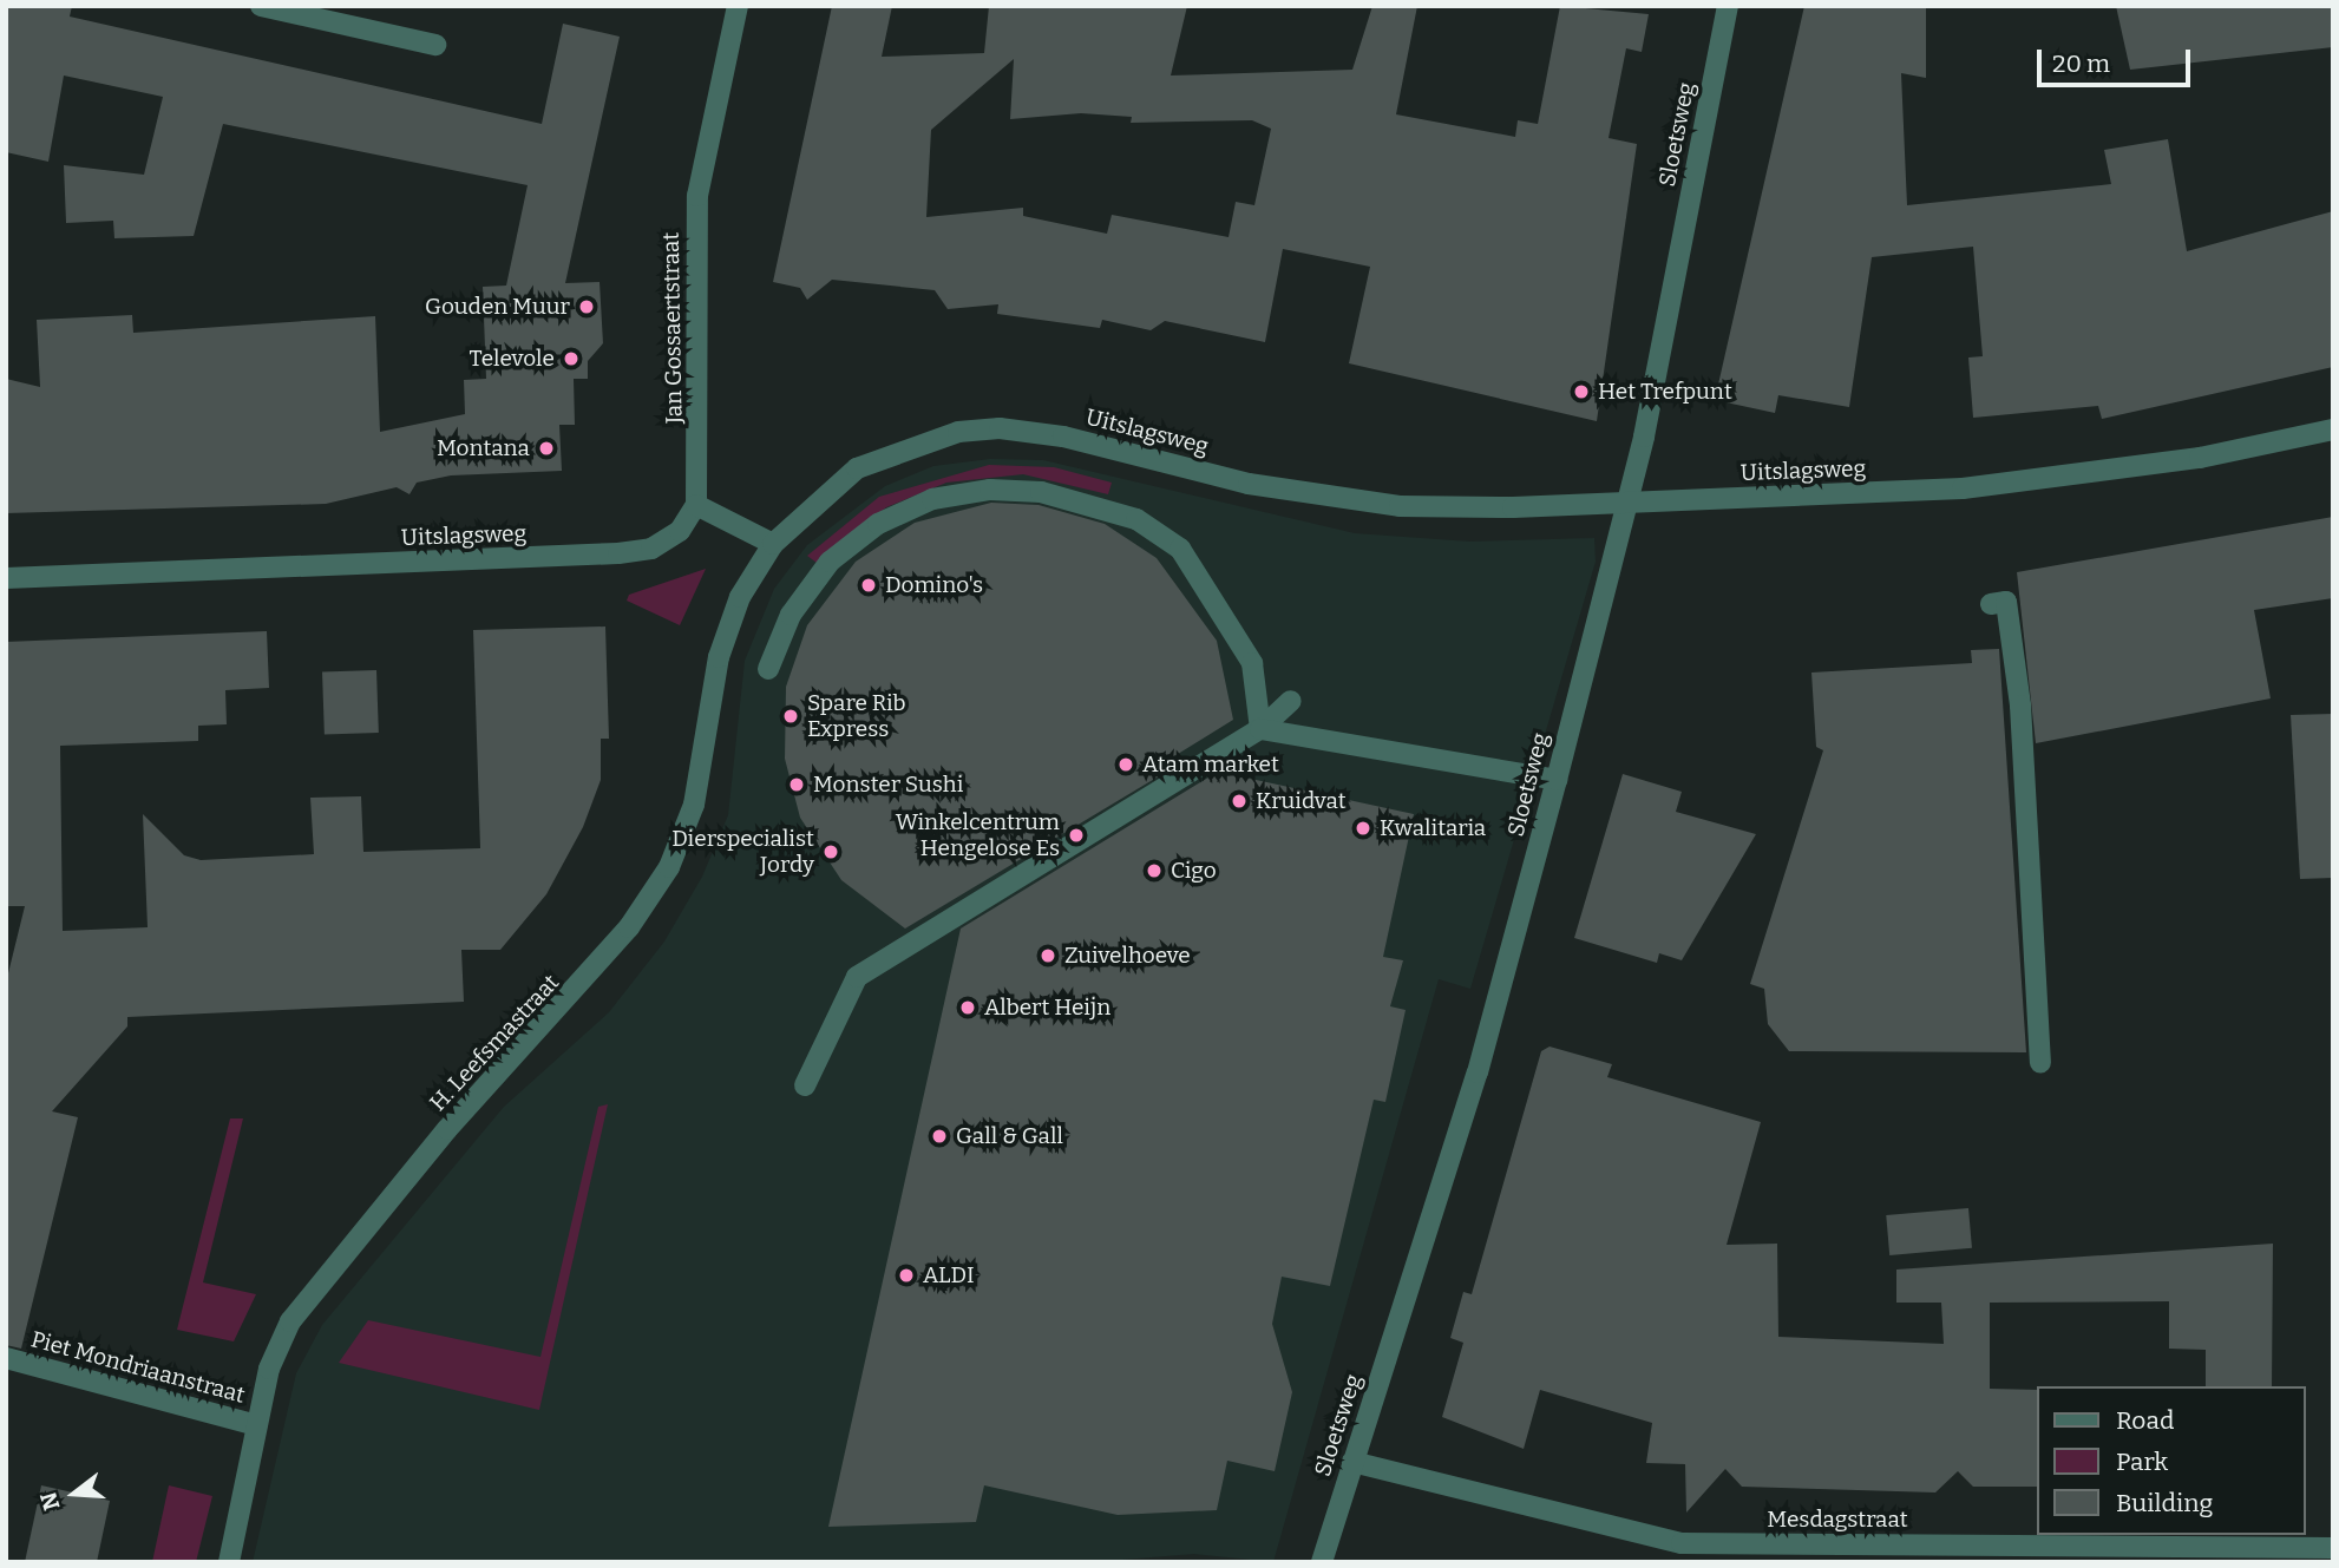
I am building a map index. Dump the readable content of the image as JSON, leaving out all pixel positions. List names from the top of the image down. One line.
{"streets":{"street":["Sloetsweg","Jan Gossaertstraat","Uitslagsweg","H. Leefsmastraat","Piet Mondriaanstraat","Mesdagstraat"]},"crossings":[["Sloetsweg","Uitslagsweg"],["Sloetsweg","Mesdagstraat"],["Jan Gossaertstraat","Uitslagsweg"],["Uitslagsweg","H. Leefsmastraat"],["H. Leefsmastraat","Piet Mondriaanstraat"]],"places":["Gouden Muur","Televole","Het Trefpunt","Montana","Domino's","Spare Rib Express","Atam market","Monster Sushi","Kruidvat","Kwalitaria","Winkelcentrum Hengelose Es","Dierspecialist Jordy","Cigo","Zuivelhoeve","Albert Heijn","Gall & Gall","ALDI"],"legend":["Road","Park","Building"],"scale_bar":"20 m","north":"left"}
